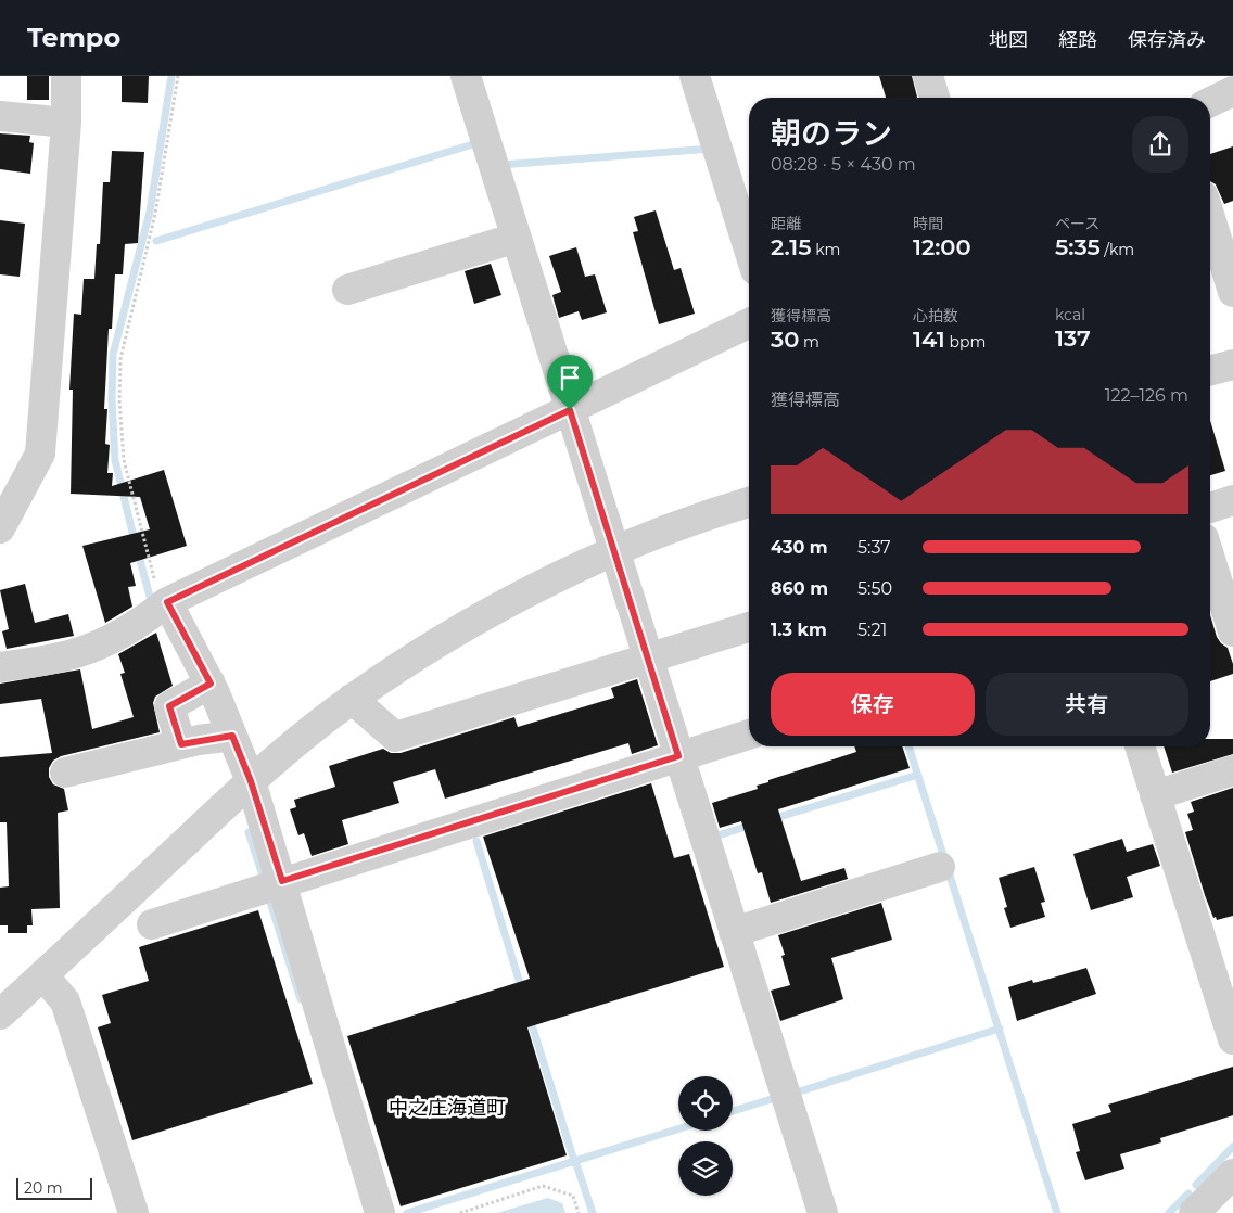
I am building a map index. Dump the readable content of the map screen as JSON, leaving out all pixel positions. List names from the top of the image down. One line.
{"districts":["中之庄海道町"],"scale_bar":"20 m","page":{"header":"Tempo","nav":["地図","経路","保存済み"],"heading":["朝のラン","08:28 · 5 × 430 m"],"stats":[["距離","2.15 km"],["時間","12:00"],["ペース","5:35 /km"],["獲得標高","30 m"],["心拍数","141 bpm"],["kcal","137"]],"chart":["獲得標高","122–126 m"],"list":[{"name":"430 m","note":"5:37"},{"name":"860 m","note":"5:50"},{"name":"1.3 km","note":"5:21"}],"buttons":["保存","共有"],"scale":"20 m"}}
